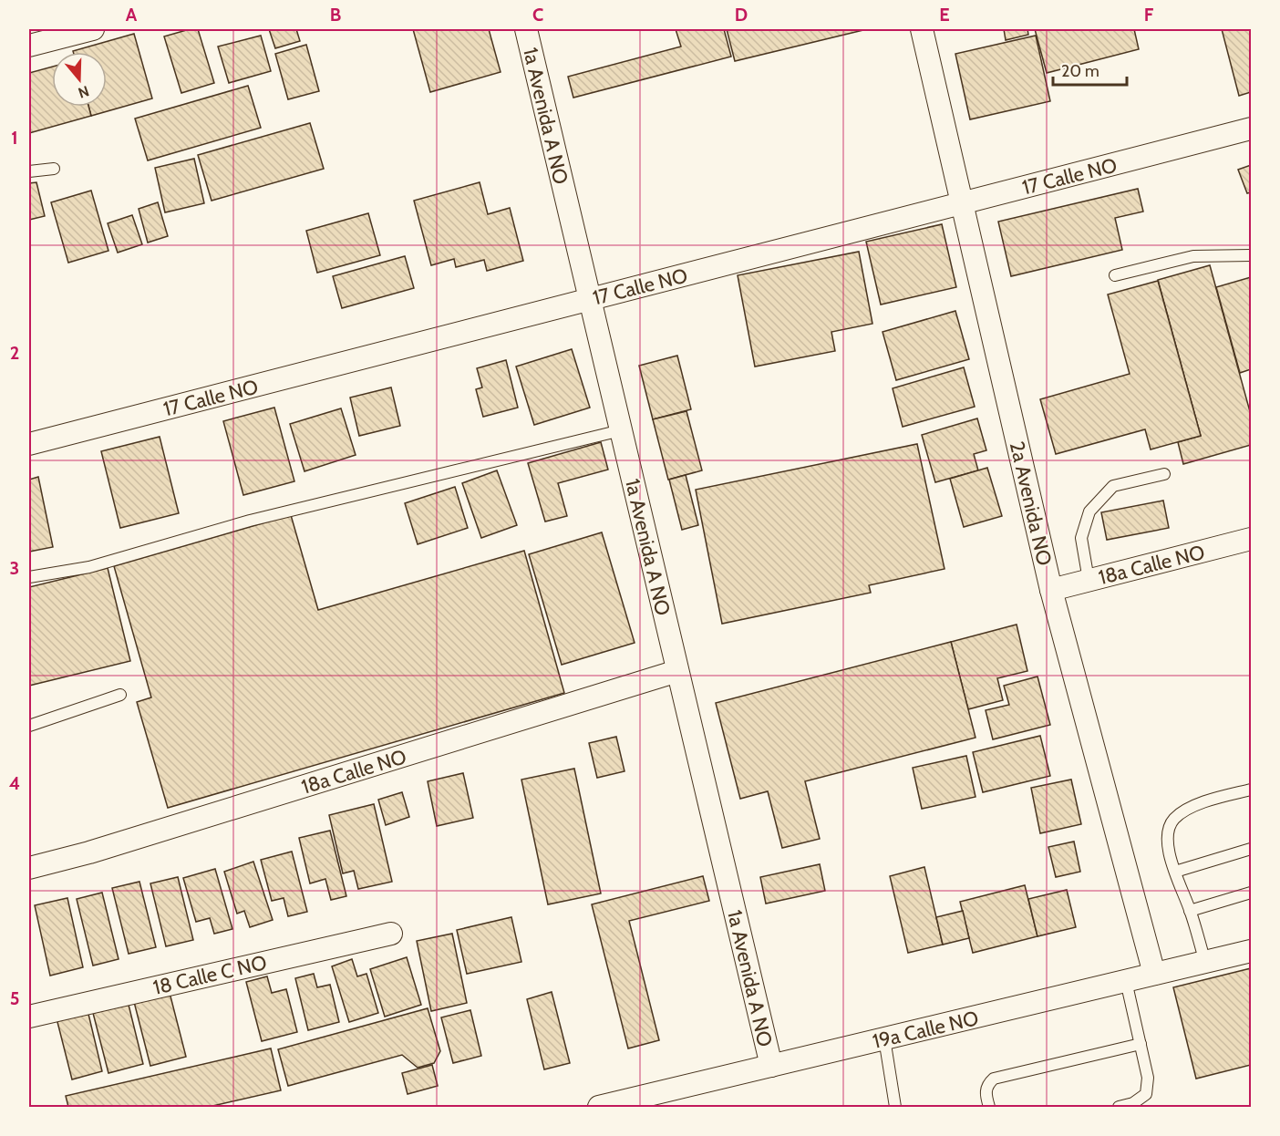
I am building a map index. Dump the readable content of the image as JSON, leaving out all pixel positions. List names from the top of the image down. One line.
{"streets":{"street":["1a Avenida A NO","17 Calle NO","2a Avenida NO","18a Calle NO","18 Calle C NO","19a Calle NO"]},"crossings":[["1a Avenida A NO","17 Calle NO"],["1a Avenida A NO","18a Calle NO"],["1a Avenida A NO","19a Calle NO"],["17 Calle NO","2a Avenida NO"],["2a Avenida NO","18a Calle NO"],["2a Avenida NO","19a Calle NO"]],"scale_bar":"20 m","north":"bottom","grid":{"columns":["A","B","C","D","E","F"],"rows":["1","2","3","4","5"]}}
